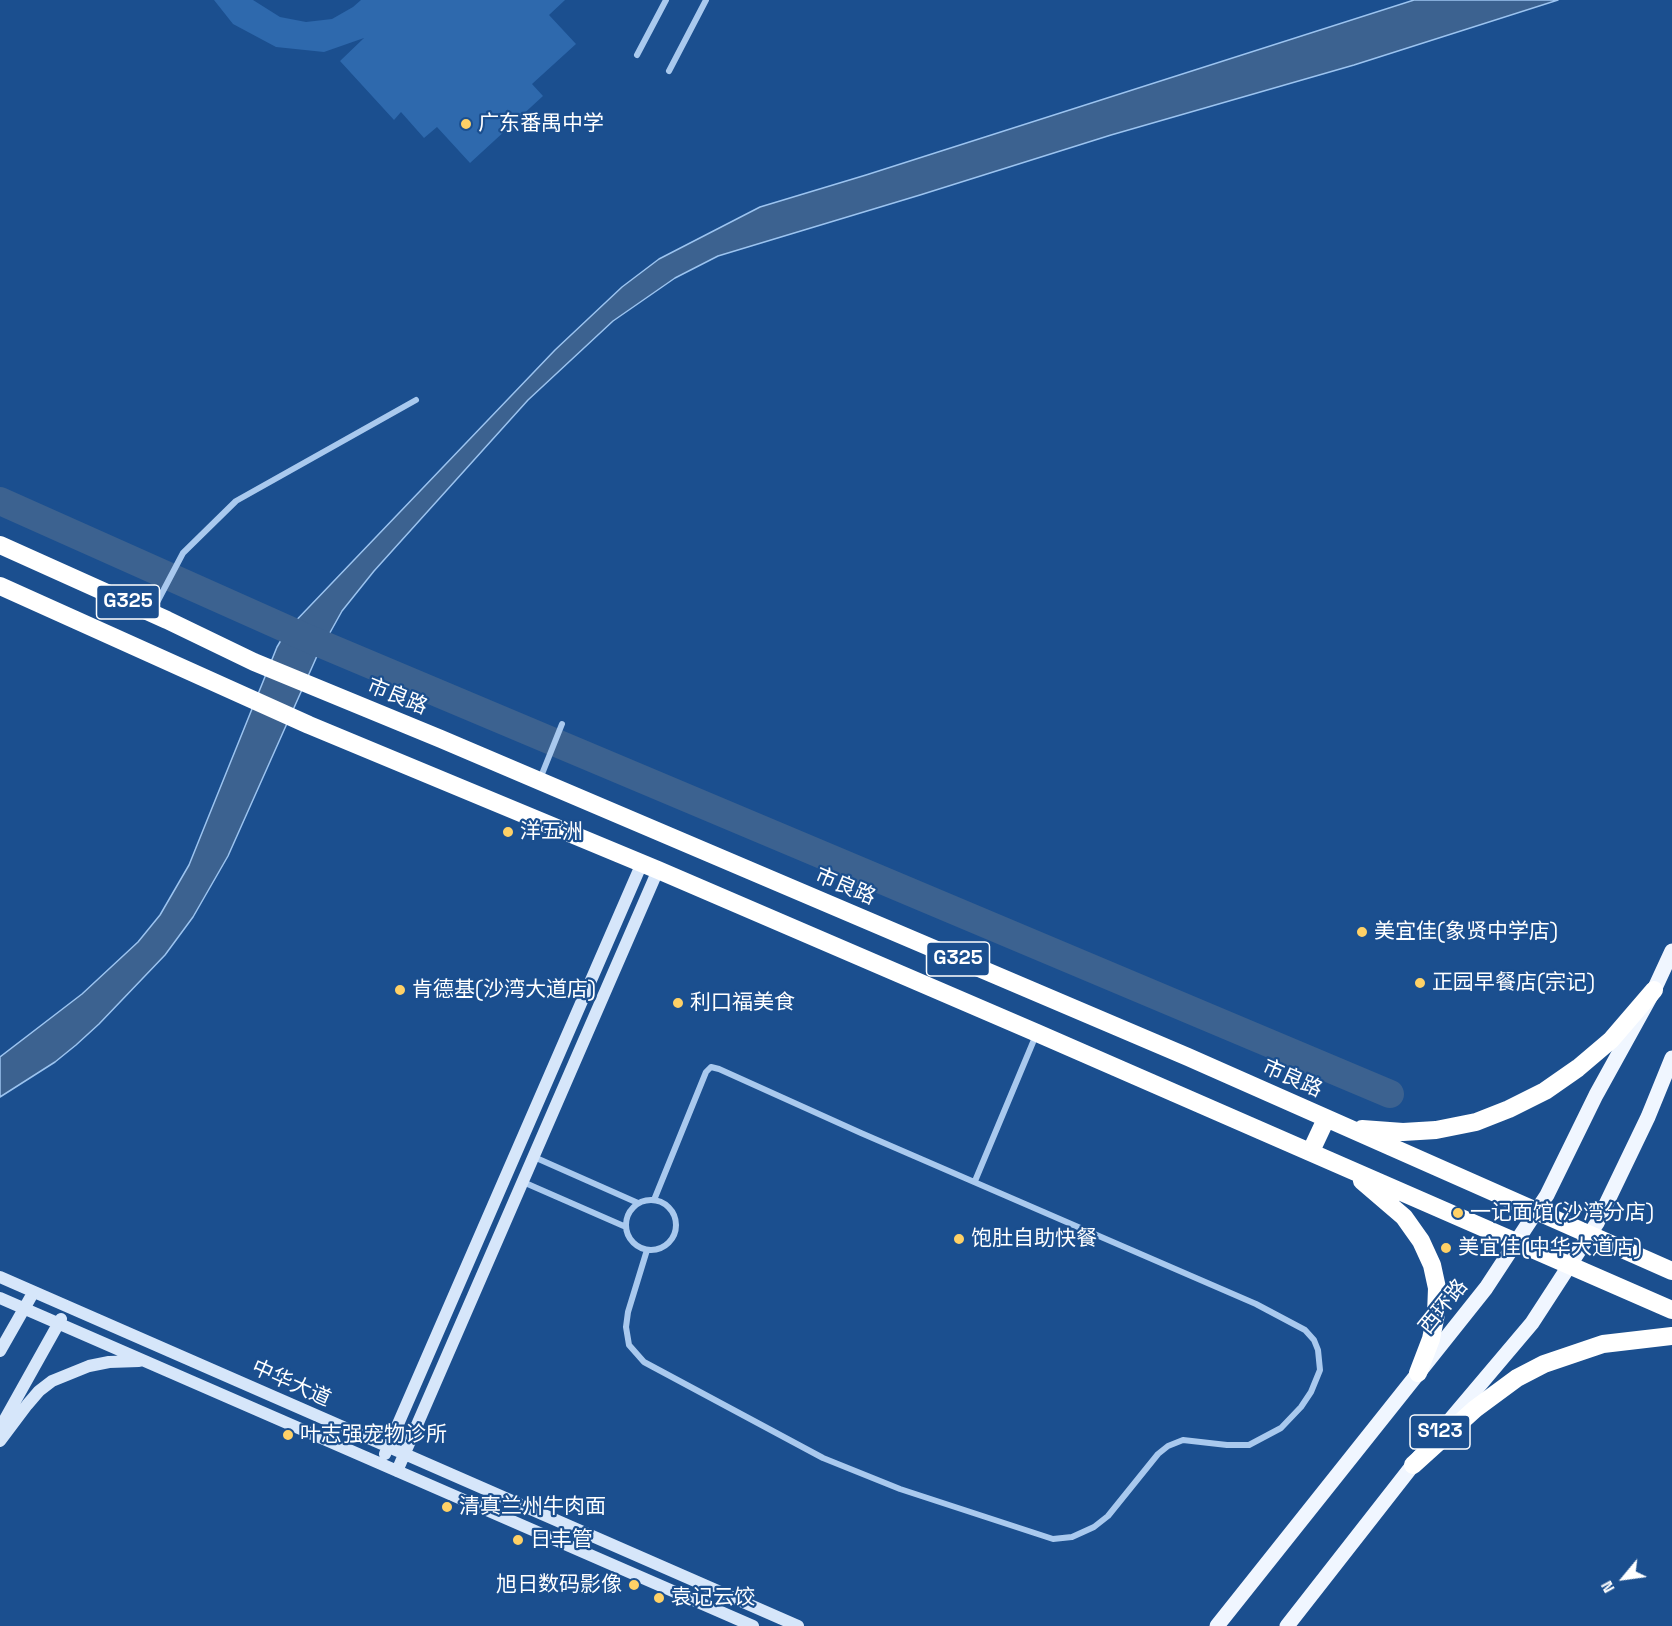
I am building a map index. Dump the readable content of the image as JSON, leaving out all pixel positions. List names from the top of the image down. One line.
{"streets":{"highway":["G325","市良路"],"main road":["西环路","S123"],"street":["中华大道"]},"crossings":[["G325","西环路"],["G325","S123"],["市良路","西环路"],["市良路","S123"]],"places":["广东番禺中学","洋五洲","美宜佳(象贤中学店)","正园早餐店(宗记)","肯德基(沙湾大道店)","利口福美食","一记面馆(沙湾分店)","饱肚自助快餐","美宜佳(中华大道店)","叶志强宠物诊所","清真兰州牛肉面","日丰管","旭日数码影像","袁记云饺"],"north":"bottom left"}
